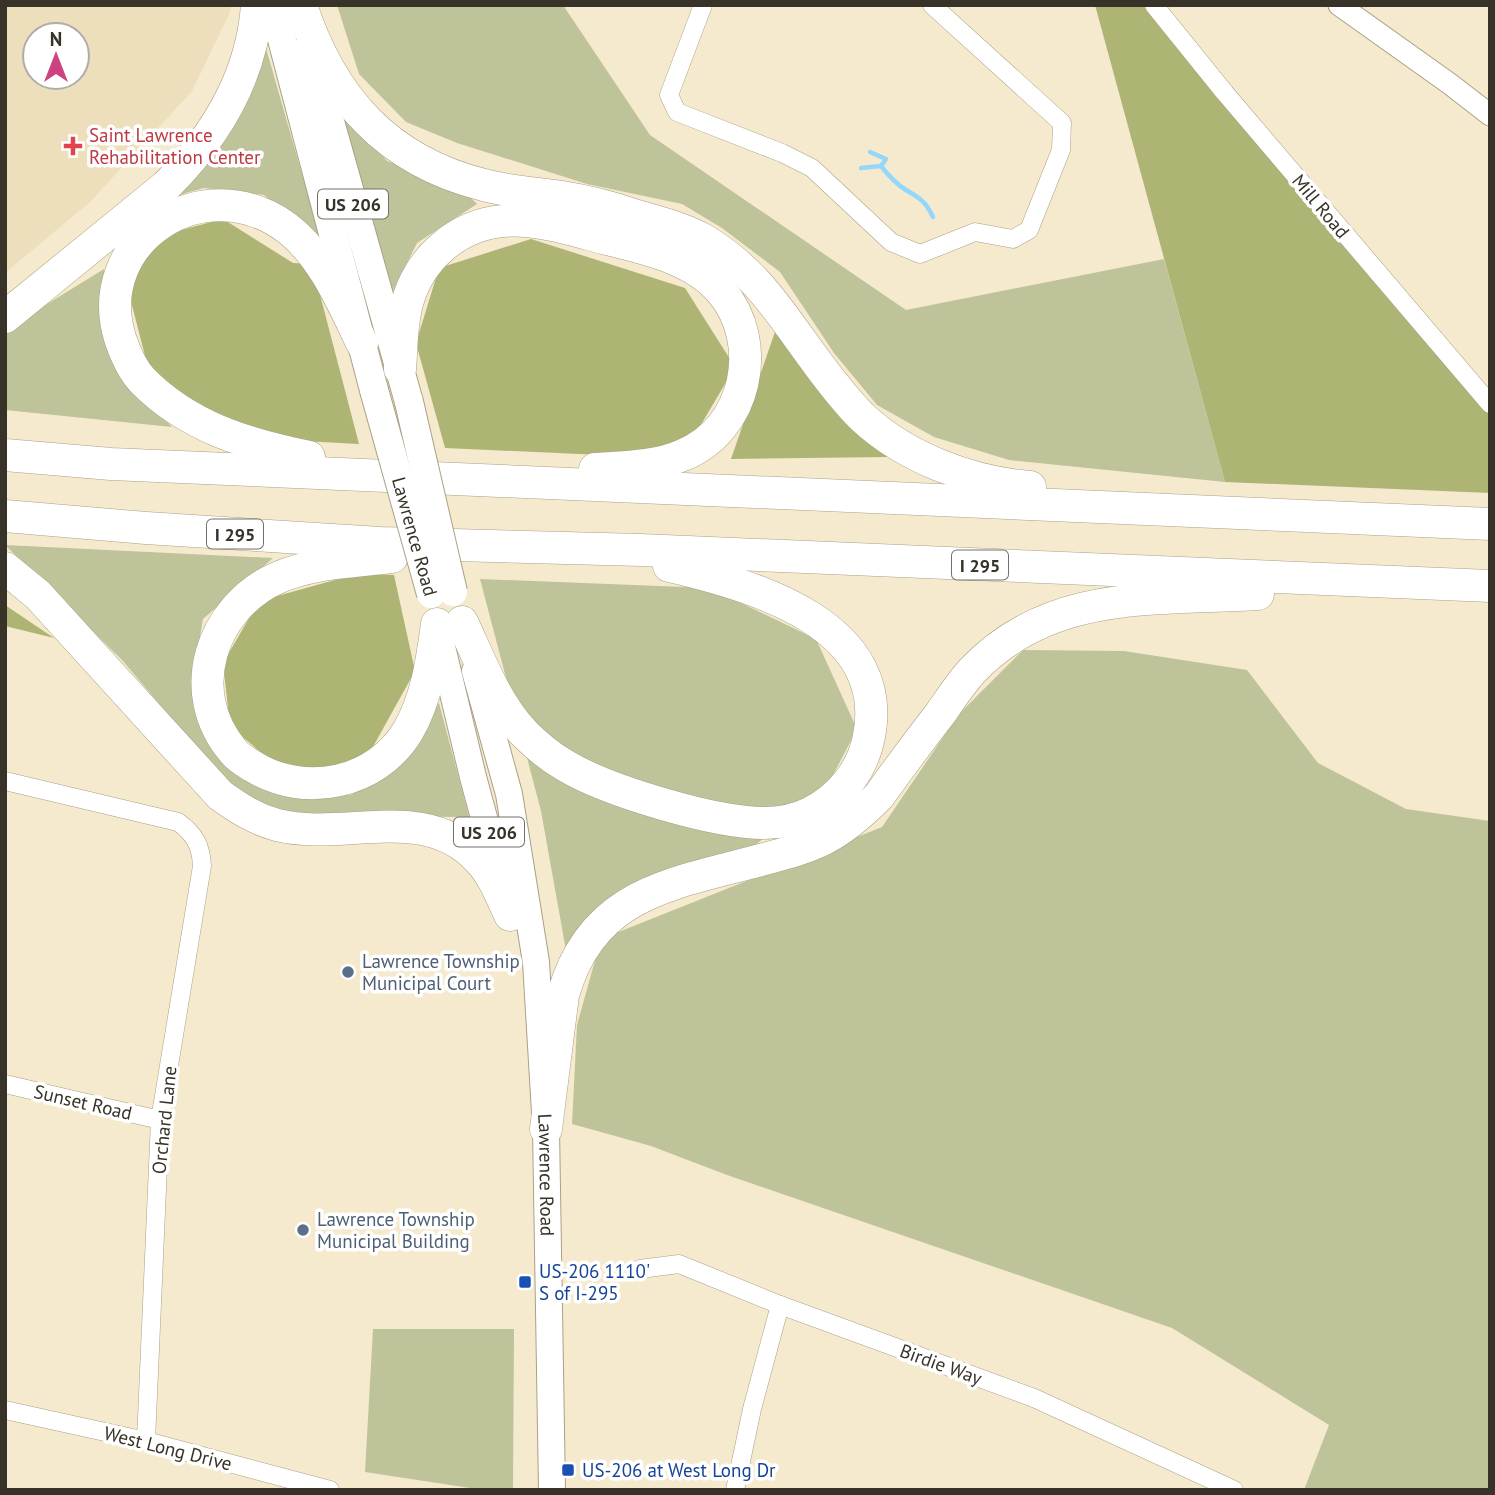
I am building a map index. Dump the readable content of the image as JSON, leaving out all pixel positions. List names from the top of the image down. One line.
{"streets":{"highway":["US 206","I 295","Lawrence Road"],"street":["Mill Road","Sunset Road","Orchard Lane","Birdie Way","West Long Drive"]},"crossings":[["Sunset Road","Orchard Lane"],["Orchard Lane","West Long Drive"]],"places":{"health":["Saint Lawrence Rehabilitation Center"],"other":["Lawrence Township Municipal Court","Lawrence Township Municipal Building"],"transit":["US-206 1110' S of I-295","US-206 at West Long Dr"]},"north":"top"}
